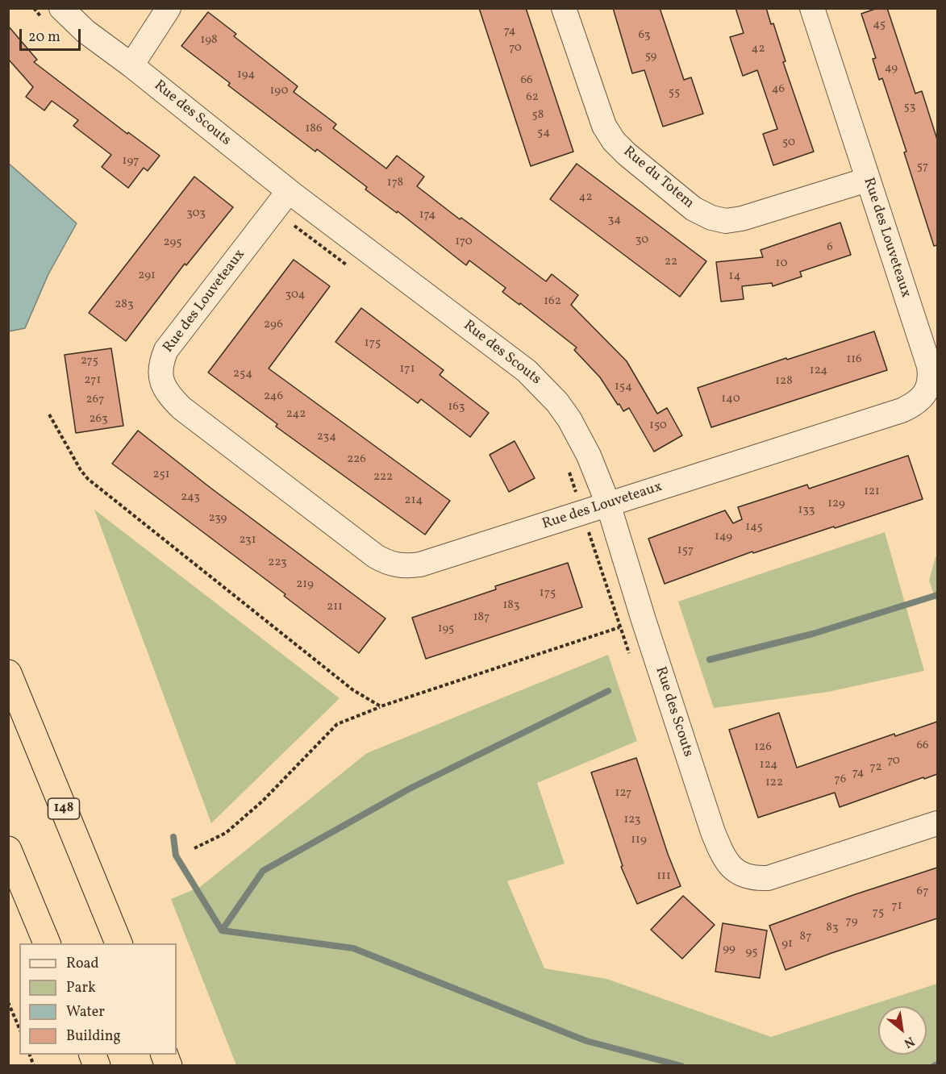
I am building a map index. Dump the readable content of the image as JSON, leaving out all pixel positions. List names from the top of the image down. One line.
{"streets":{"highway":["148"],"street":["Rue des Scouts","Rue du Totem","Rue des Louveteaux"]},"crossings":[["Rue des Scouts","Rue des Louveteaux"],["Rue du Totem","Rue des Louveteaux"]],"house_numbers":["45","74","63","198","70","42","59","49","194","66","46","190","55","62","53","58","186","54","50","197","57","178","42","303","174","34","30","170","295","6","22","10","291","14","304","162","283","296","175","116","275","171","124","254","271","128","154","246","140","267","163","242","263","150","234","226","251","222","121","243","214","129","133","239","145","149","231","157","223","219","175","183","211","187","195","66","126","70","124","72","74","76","122","127","123","119","111","67","71","75","79","83","87","91","99","95"],"legend":["Road","Park","Water","Building"],"scale_bar":"20 m","north":"bottom right"}
